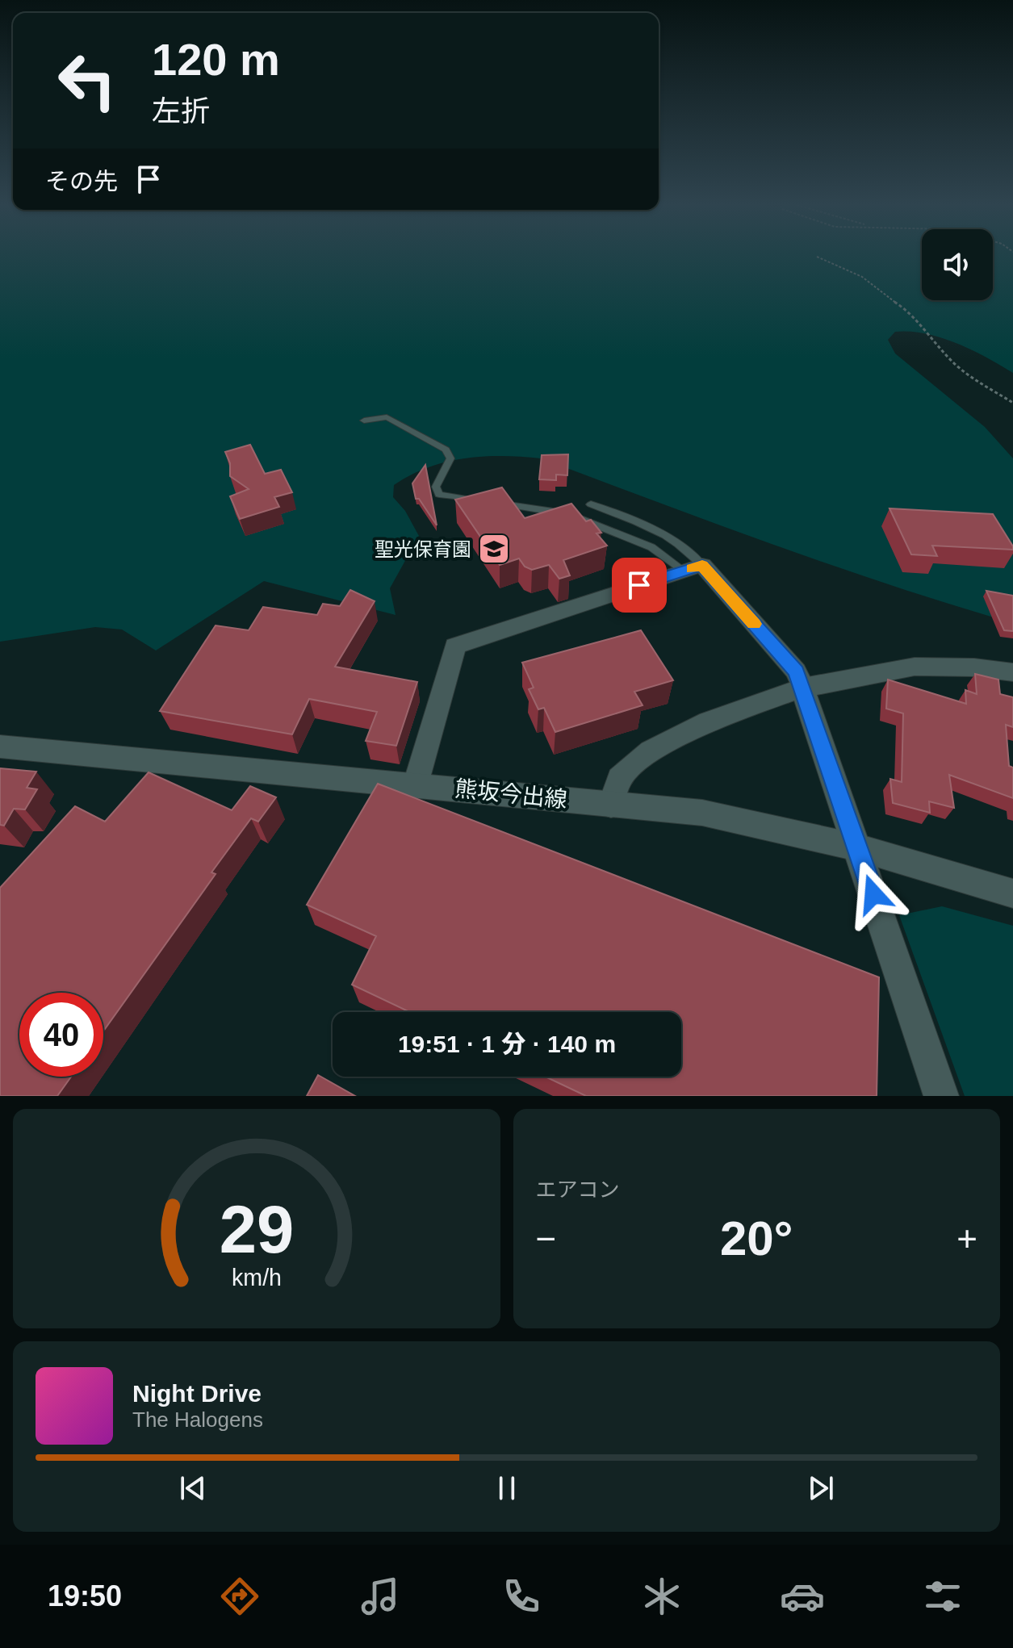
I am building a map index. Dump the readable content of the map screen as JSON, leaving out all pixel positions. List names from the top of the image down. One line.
{"streets":{"street":["熊坂今出線"]},"places":{"school or university":["聖光保育園"]},"page":{"turn":["120 m","左折"],"then":"その先","limit":"40","trip":"19:51 · 1 分 · 140 m","tile":"エアコン","heat":["−","20°","+"],"song":["Night Drive","The Halogens"],"tabs":"19:50","gauge":["29","km/h"]}}
